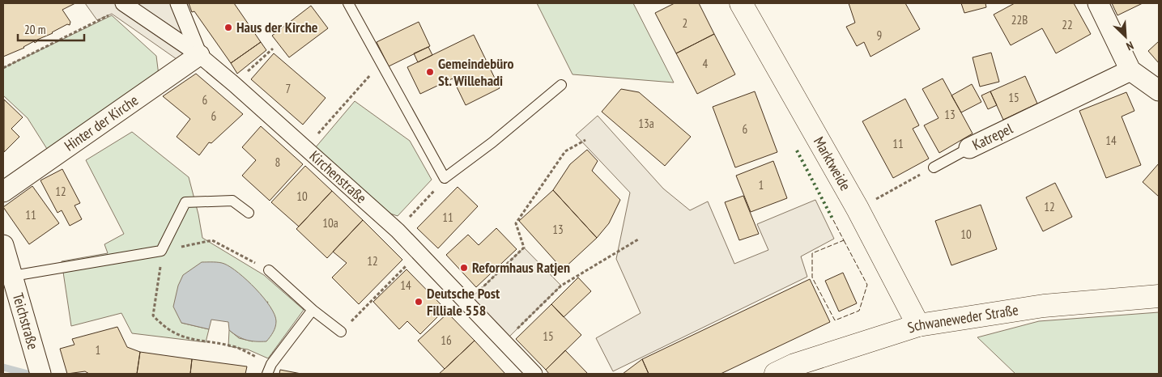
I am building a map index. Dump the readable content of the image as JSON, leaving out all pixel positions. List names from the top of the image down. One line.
{"streets":{"street":["Hinter der Kirche","Katrepel","Marktweide","Kirchenstraße","Schwaneweder Straße","Teichstraße"]},"crossings":[["Hinter der Kirche","Kirchenstraße"],["Marktweide","Schwaneweder Straße"]],"places":["Haus der Kirche","Gemeindebüro St. Willehadi","Reformhaus Ratjen","Deutsche Post Filliale 558"],"house_numbers":["22B","2","22","9","4","7","15","6","13","6","13a","6","14","11","8","1","12","10","12","11","11","10a","13","10","12","14","15","16","1"],"scale_bar":"20 m","north":"bottom right"}
